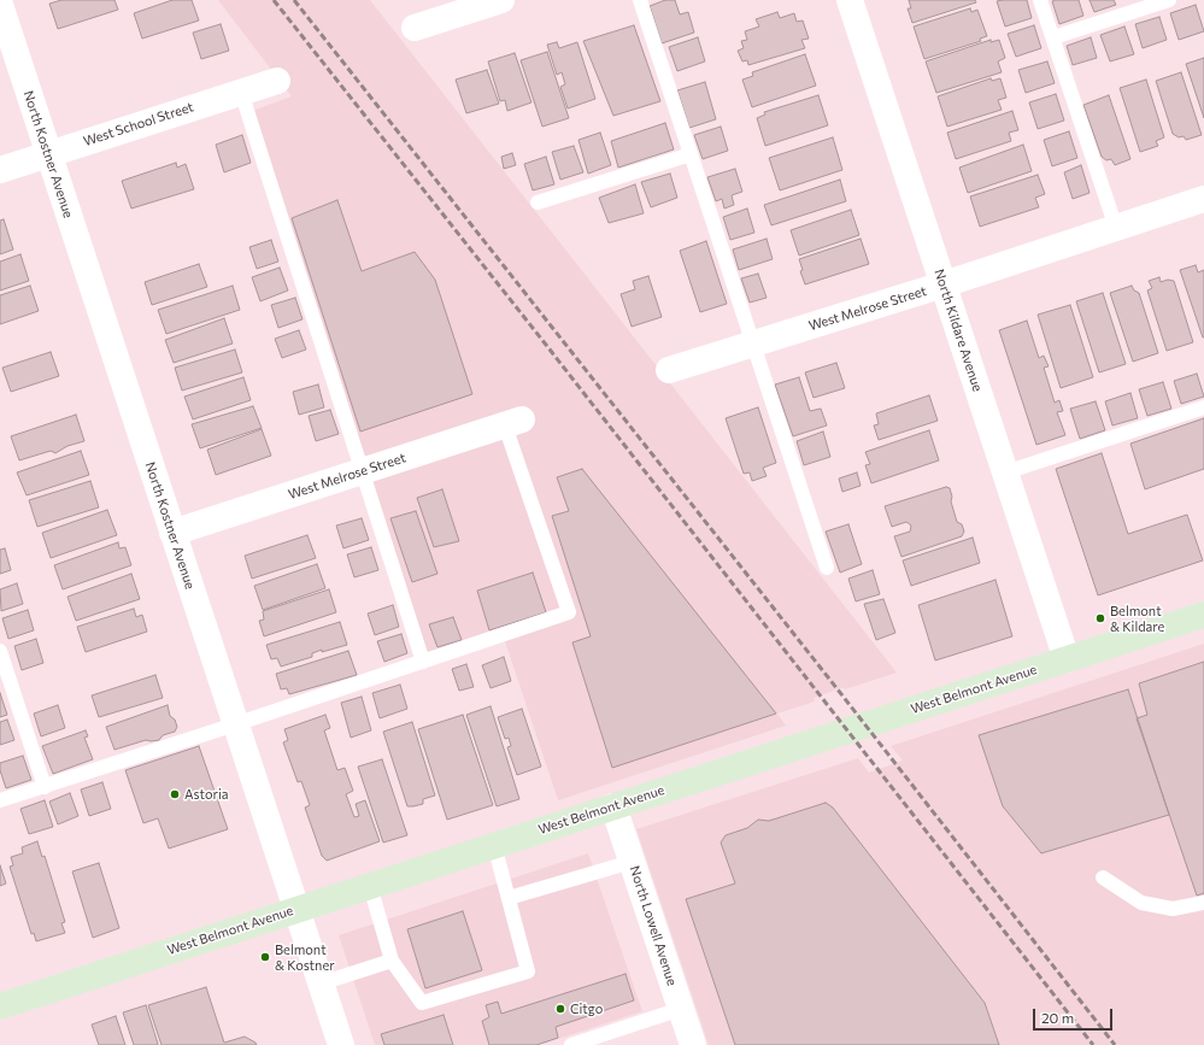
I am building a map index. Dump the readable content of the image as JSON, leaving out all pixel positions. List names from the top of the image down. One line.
{"streets":{"main road":["West Belmont Avenue"],"street":["West School Street","North Kostner Avenue","West Melrose Street","North Kildare Avenue","North Lowell Avenue"]},"crossings":[["West School Street","North Kostner Avenue"],["North Kostner Avenue","West Melrose Street"],["North Kostner Avenue","West Belmont Avenue"],["West Melrose Street","North Kildare Avenue"],["North Kildare Avenue","West Belmont Avenue"],["West Belmont Avenue","North Lowell Avenue"]],"places":["Belmont & Kildare","Astoria","Belmont & Kostner","Citgo"],"scale_bar":"20 m"}
